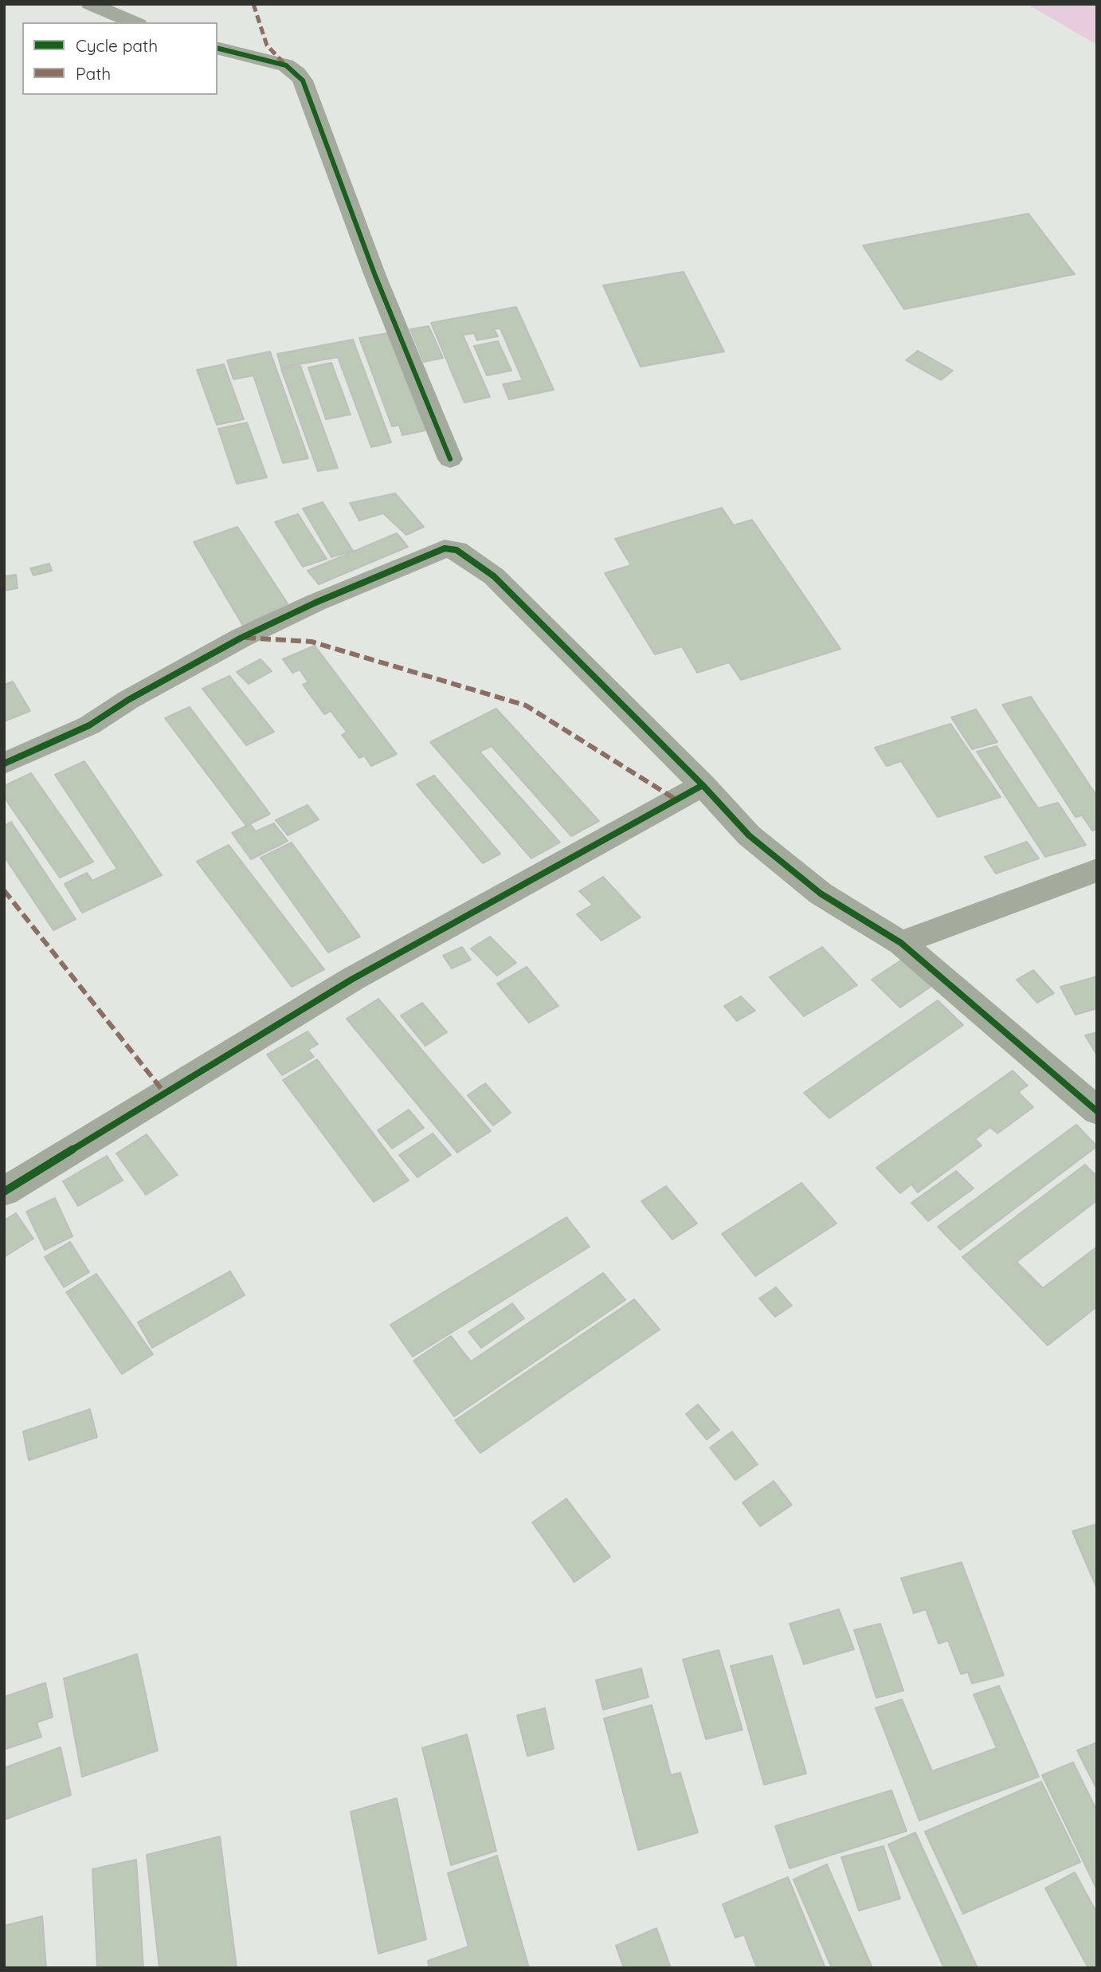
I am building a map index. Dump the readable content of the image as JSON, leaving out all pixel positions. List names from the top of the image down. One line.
{"legend":["Cycle path","Path"]}
